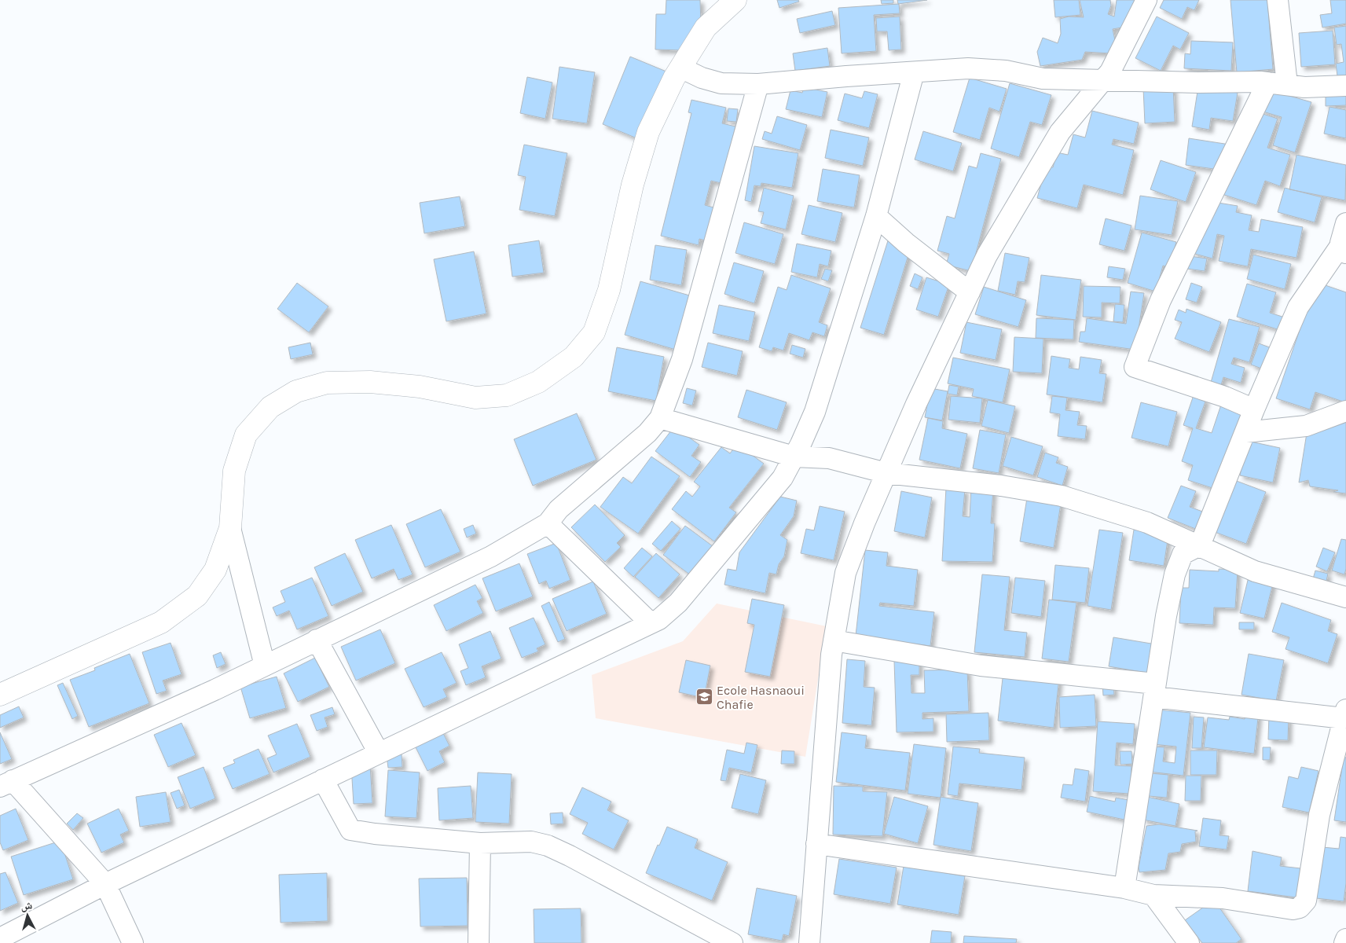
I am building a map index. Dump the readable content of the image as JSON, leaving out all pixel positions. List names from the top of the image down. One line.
{"places":{"school or university":["Ecole Hasnaoui Chafie"]},"north":"top"}
